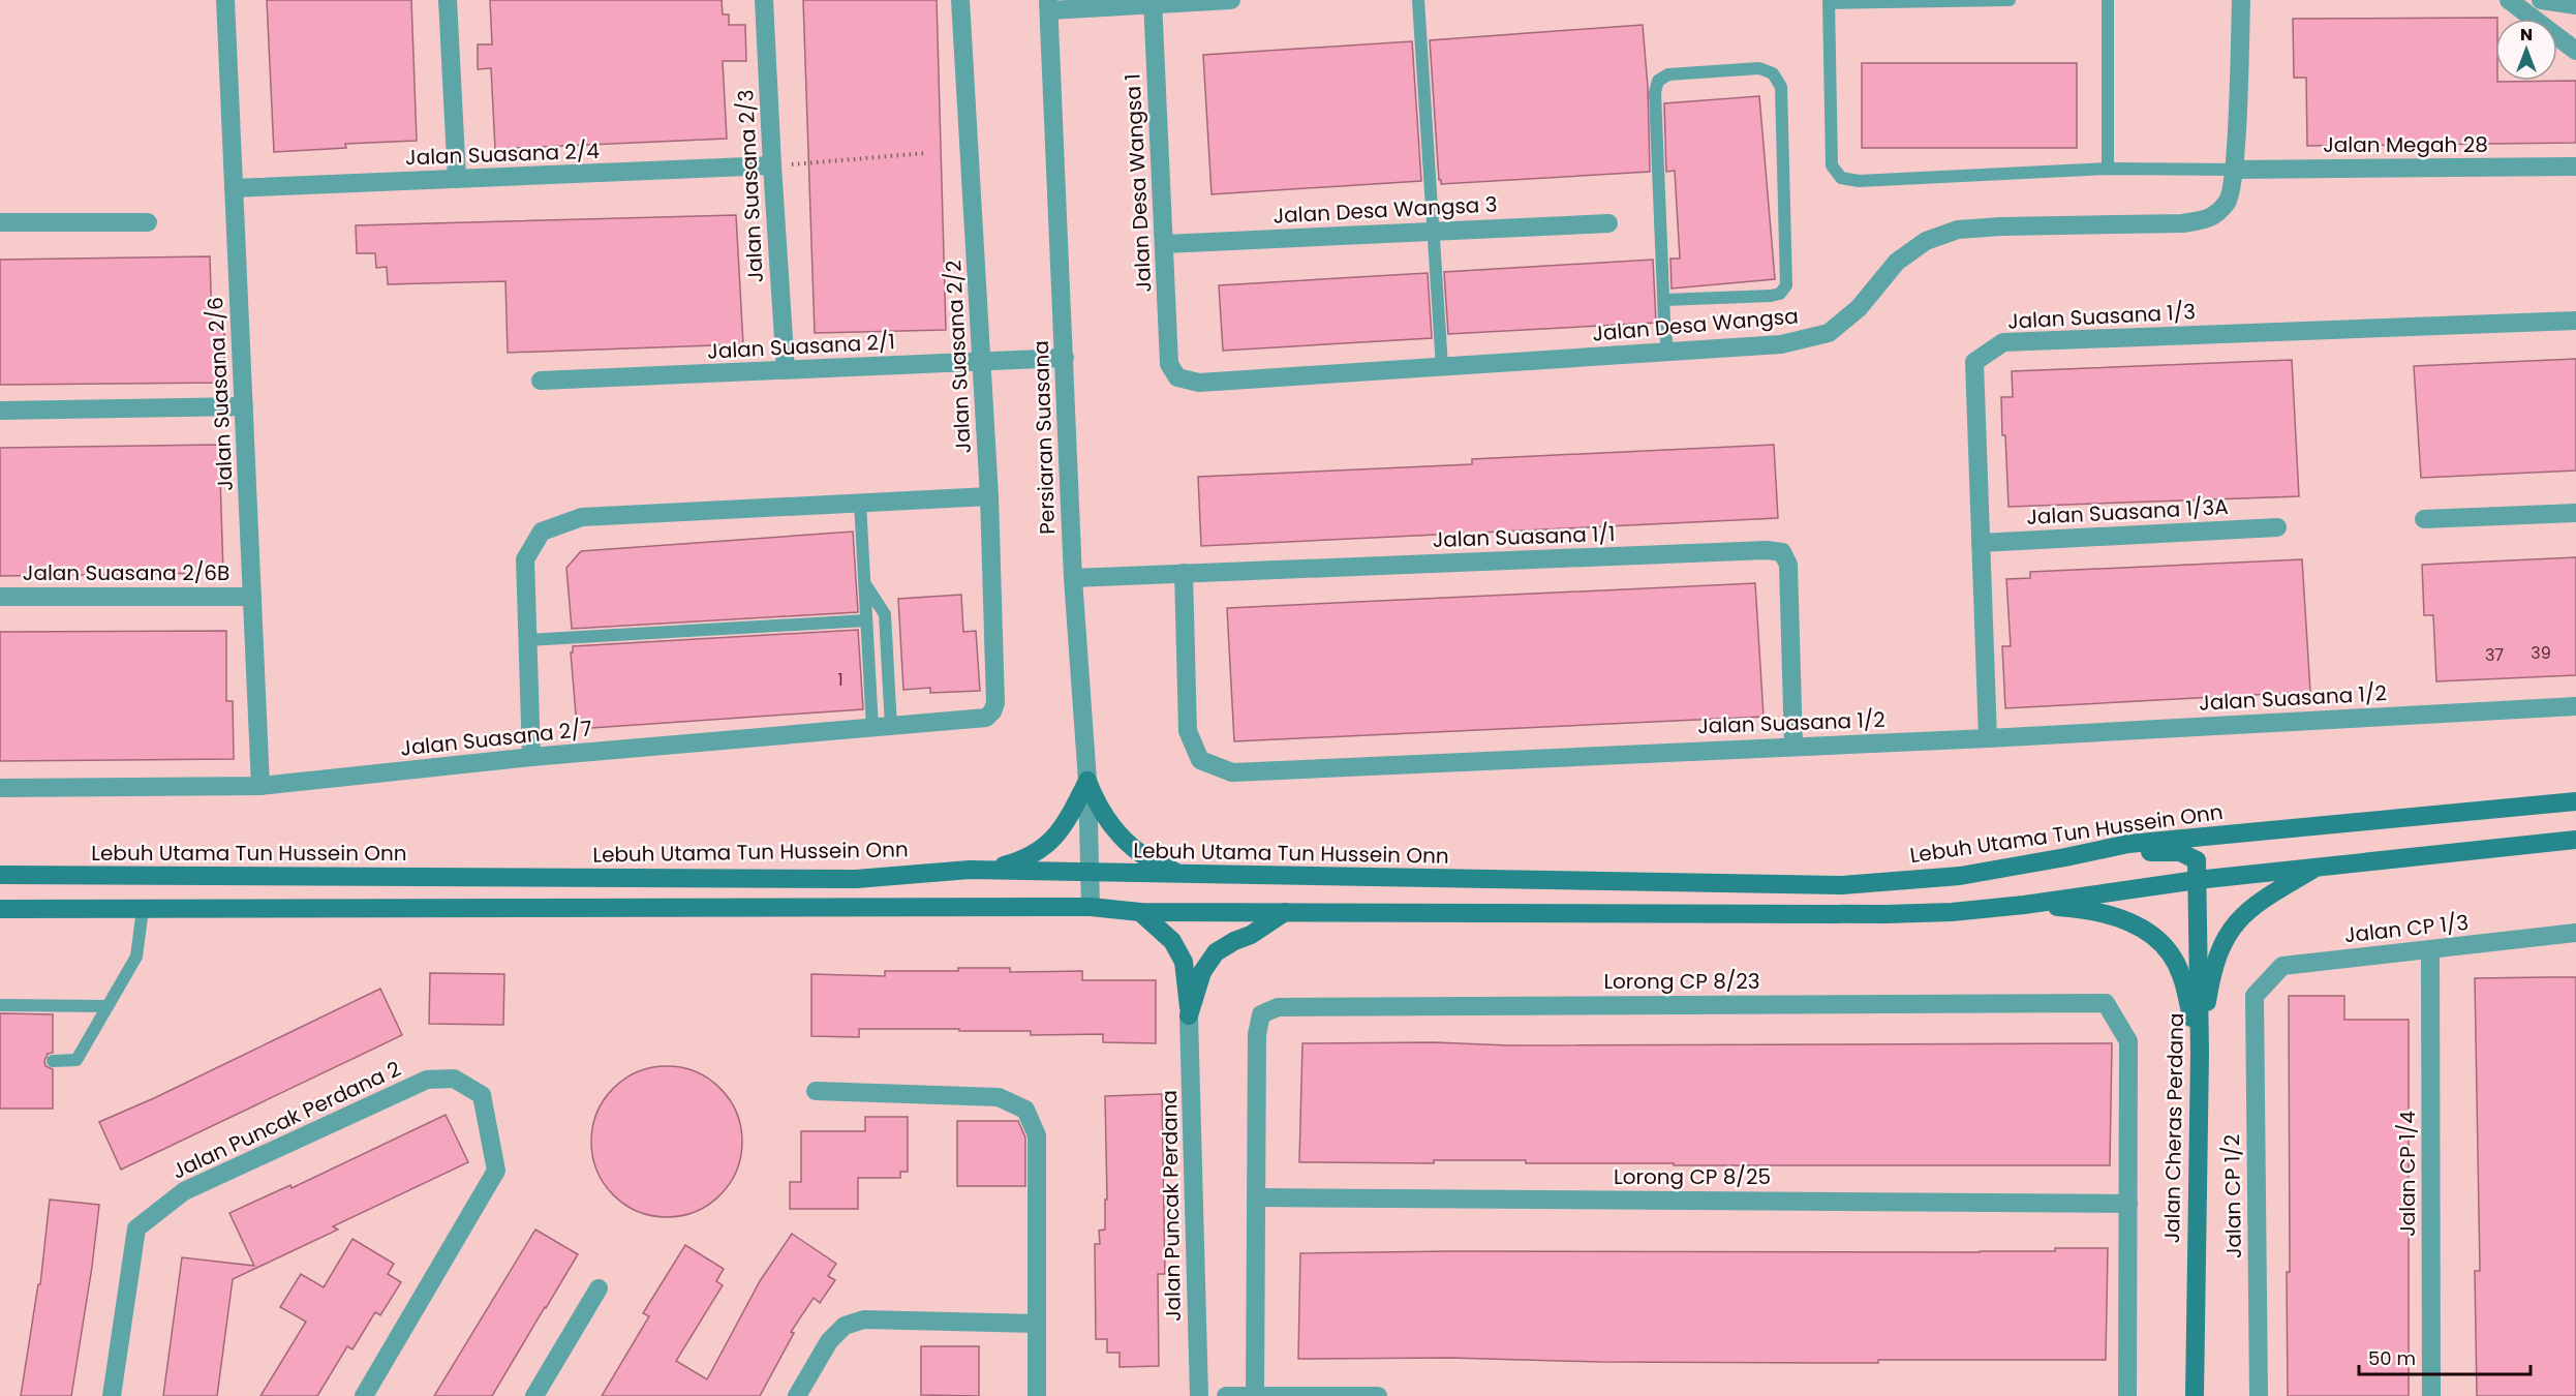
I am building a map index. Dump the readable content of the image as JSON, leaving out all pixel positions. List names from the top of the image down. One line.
{"streets":{"main road":["Lebuh Utama Tun Hussein Onn","Jalan Cheras Perdana"],"street":["Jalan Megah 28","Jalan Suasana 2/4","Jalan Desa Wangsa 1","Jalan Suasana 2/3","Jalan Desa Wangsa 3","Jalan Suasana 1/3","Jalan Desa Wangsa","Jalan Suasana 2/1","Jalan Suasana 2/2","Jalan Suasana 2/6","Persiaran Suasana","Jalan Suasana 1/3A","Jalan Suasana 1/1","Jalan Suasana 2/6B","Jalan Suasana 1/2","Jalan Suasana 2/7","Jalan CP 1/3","Lorong CP 8/23","Jalan Puncak Perdana 2","Jalan CP 1/4","Lorong CP 8/25","Jalan CP 1/2","Jalan Puncak Perdana"]},"crossings":[["Jalan Megah 28","Jalan Desa Wangsa"],["Jalan Suasana 2/4","Jalan Suasana 2/3"],["Jalan Suasana 2/4","Jalan Suasana 2/6"],["Jalan Desa Wangsa 1","Jalan Desa Wangsa 3"],["Jalan Desa Wangsa 1","Jalan Desa Wangsa"],["Jalan Suasana 2/3","Jalan Suasana 2/1"],["Jalan Suasana 1/3","Jalan Suasana 1/3A"],["Jalan Suasana 1/3","Jalan Suasana 1/2"],["Jalan Suasana 2/1","Jalan Suasana 2/2"],["Jalan Suasana 2/1","Persiaran Suasana"],["Jalan Suasana 2/2","Jalan Suasana 2/7"],["Jalan Suasana 2/6","Jalan Suasana 2/6B"],["Jalan Suasana 2/6","Jalan Suasana 2/7"],["Persiaran Suasana","Jalan Suasana 1/1"],["Persiaran Suasana","Lebuh Utama Tun Hussein Onn"],["Jalan Suasana 1/1","Jalan Suasana 1/2"],["Jalan CP 1/3","Jalan CP 1/4"],["Jalan CP 1/3","Jalan CP 1/2"],["Lorong CP 8/23","Lorong CP 8/25"]],"house_numbers":["39","37","1"],"scale_bar":"50 m","north":"top"}
